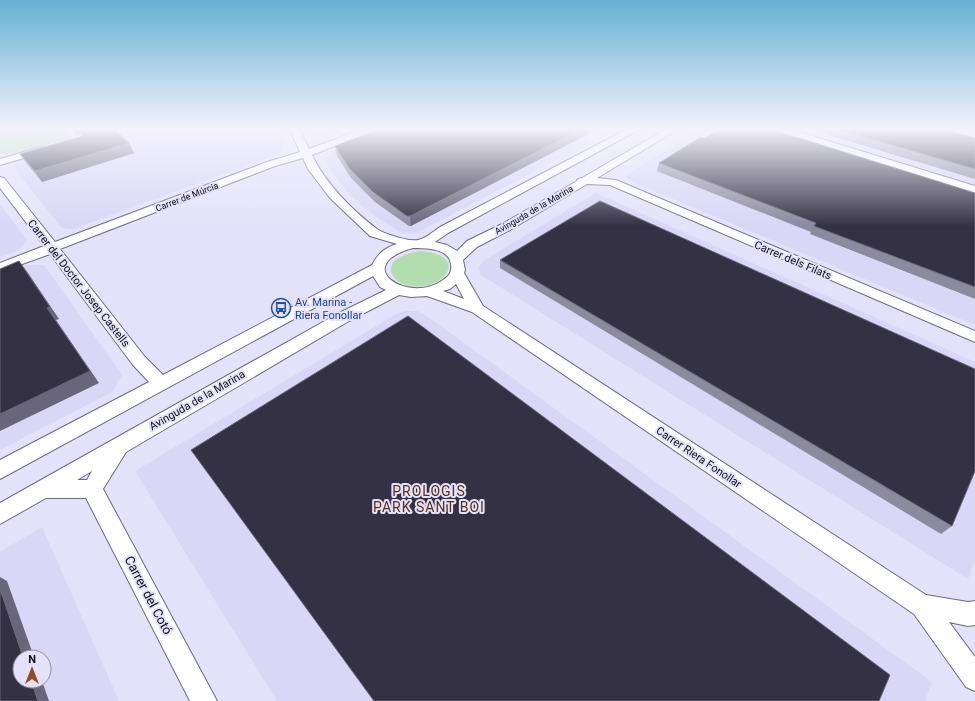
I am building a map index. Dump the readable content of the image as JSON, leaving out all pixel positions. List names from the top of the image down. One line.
{"streets":{"street":["Carrer de Múrcia","Avinguda de la Marina","Carrer dels Filats","Carrer del Doctor Josep Castells","Carrer Riera Fonollar","Carrer del Cotó"]},"crossings":[["Carrer de Múrcia","Carrer del Doctor Josep Castells"],["Avinguda de la Marina","Carrer dels Filats"],["Avinguda de la Marina","Carrer Riera Fonollar"]],"districts":["PROLOGIS PARK SANT BOI"],"places":{"bus stop":["Av. Marina - Riera Fonollar"]},"north":"top"}
